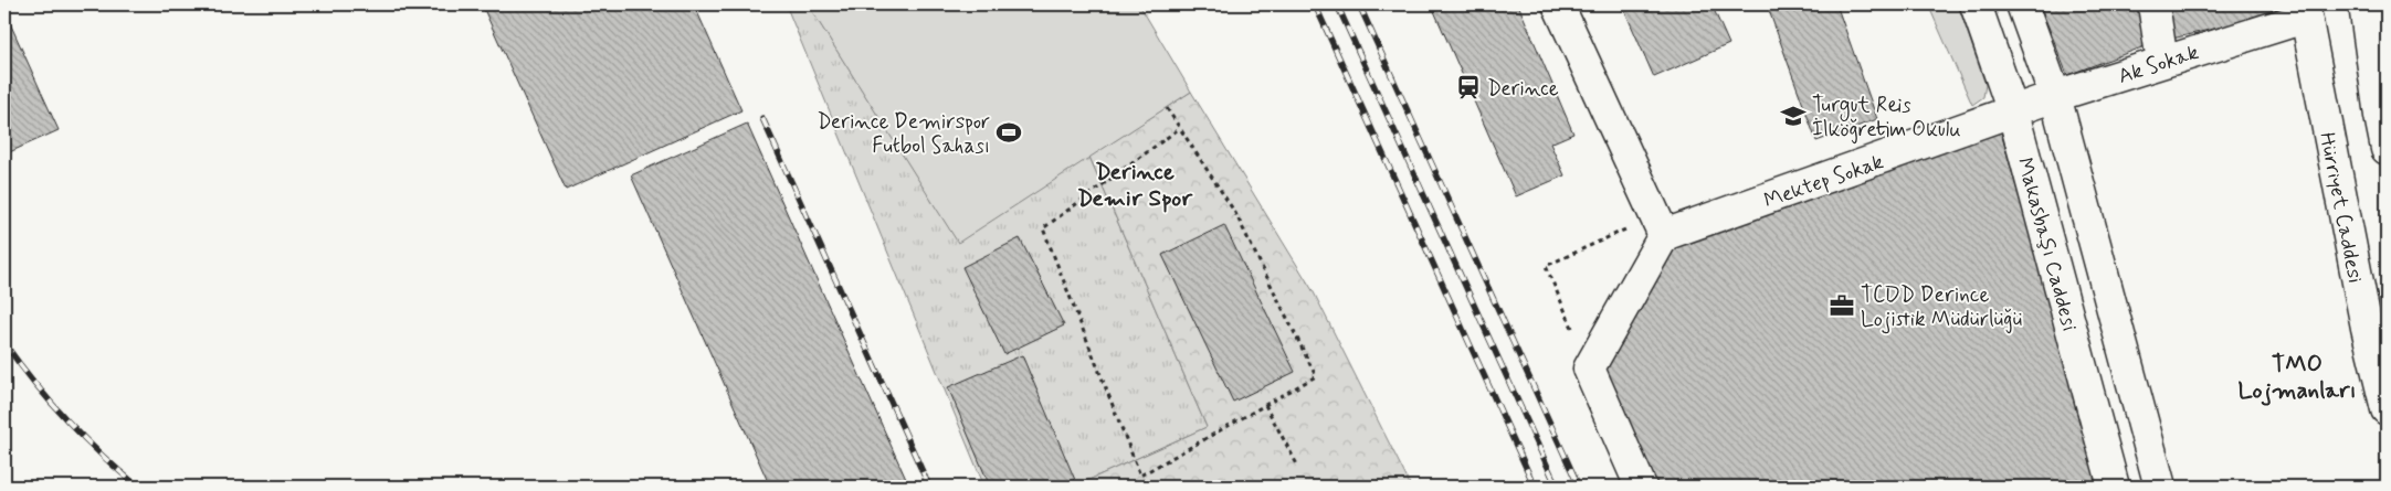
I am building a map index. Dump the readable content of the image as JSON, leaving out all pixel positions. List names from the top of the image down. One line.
{"streets":{"main road":["Ak Sokak","Mektep Sokak","Hürriyet Caddesi","Makasbaşı Caddesi"]},"crossings":[["Ak Sokak","Mektep Sokak"],["Ak Sokak","Hürriyet Caddesi"],["Ak Sokak","Makasbaşı Caddesi"],["Mektep Sokak","Makasbaşı Caddesi"]],"districts":["Derince Demir Spor","TMO Lojmanları"],"places":{"station":["Derince"],"school or university":["Turgut Reis İlköğretim Okulu"],"sports":["Derince Demirspor Futbol Sahası"],"office":["TCDD Derince Lojistik Müdürlüğü"]}}
